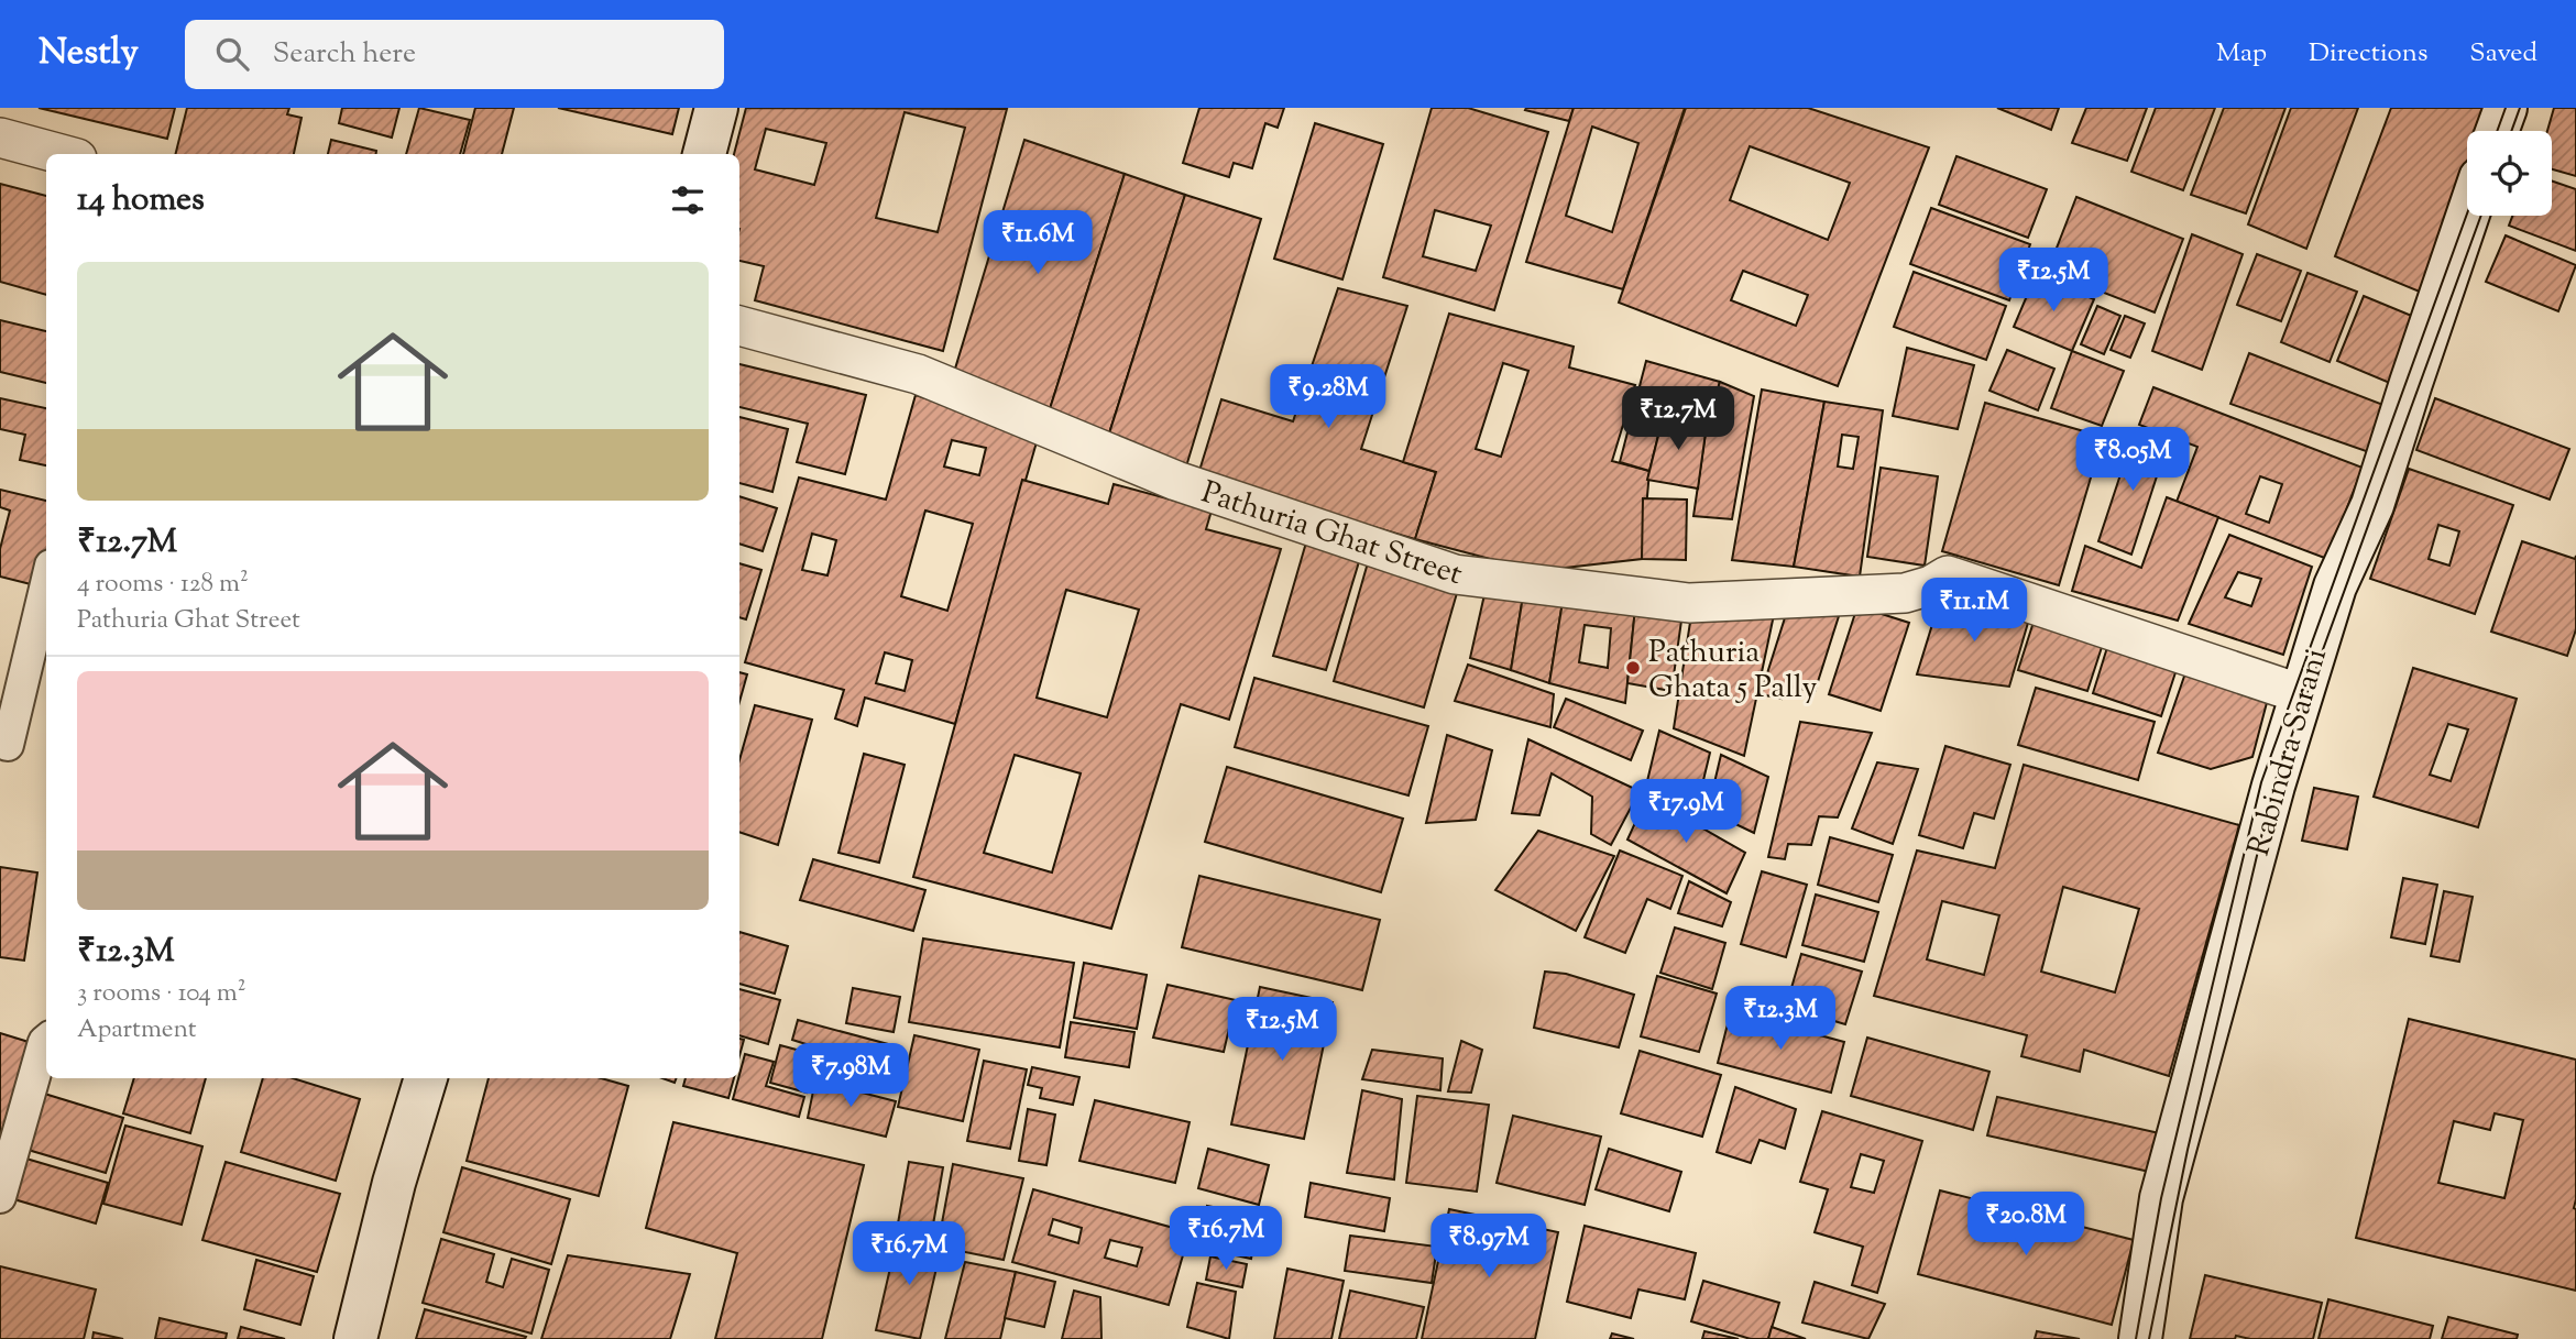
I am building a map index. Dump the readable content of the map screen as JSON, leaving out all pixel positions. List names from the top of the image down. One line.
{"streets":{"main road":["Rabindra Sarani"],"street":["Pathuria Ghat Street"]},"crossings":[["Pathuria Ghat Street","Rabindra Sarani"]],"places":["Pathuria Ghata 5 Pally"],"page":{"header":"Nestly","search":"Search here","nav":["Map","Directions","Saved"],"heading":"14 homes","price":["₹11.6M","₹12.5M","₹9.28M","₹12.7M","₹8.05M","₹11.1M","₹17.9M","₹12.3M","₹12.5M","₹7.98M","₹20.8M","₹16.7M","₹8.97M","₹16.7M"],"list":[{"name":"₹12.7M","note":"4 rooms · 128 m² · Pathuria Ghat Street"},{"name":"₹12.3M","note":"3 rooms · 104 m² · Apartment"}]}}
